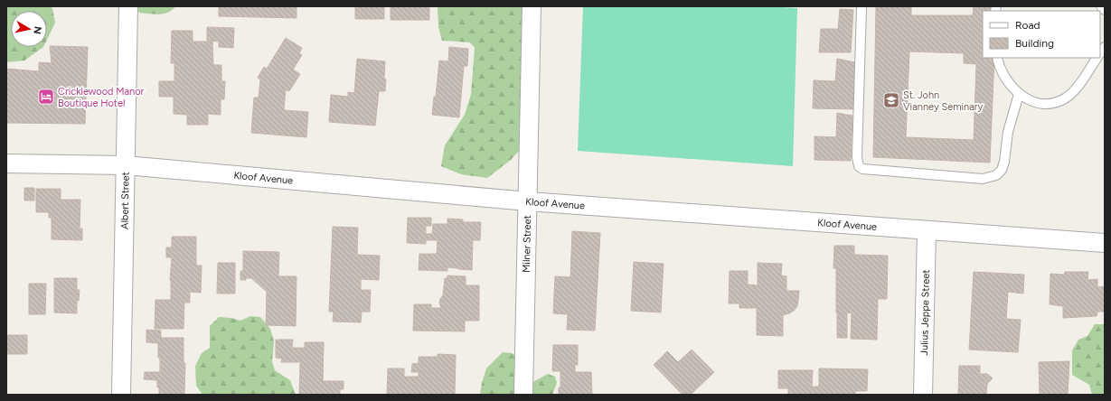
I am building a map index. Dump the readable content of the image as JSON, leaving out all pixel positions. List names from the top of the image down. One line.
{"streets":{"street":["Kloof Avenue","Albert Street","Milner Street","Julius Jeppe Street"]},"crossings":[["Kloof Avenue","Albert Street"],["Kloof Avenue","Milner Street"],["Kloof Avenue","Julius Jeppe Street"]],"places":{"hotel":["Cricklewood Manor Boutique Hotel"],"school or university":["St. John Vianney Seminary"]},"legend":["Road","Building"],"north":"right"}
